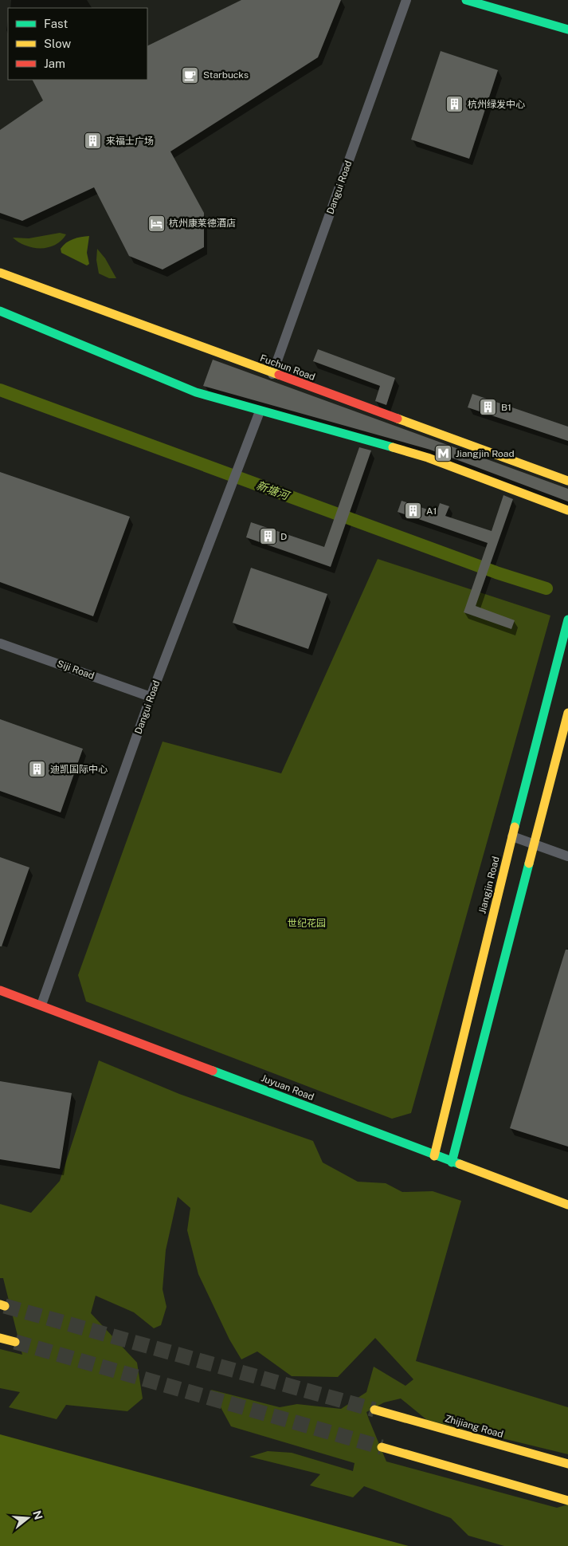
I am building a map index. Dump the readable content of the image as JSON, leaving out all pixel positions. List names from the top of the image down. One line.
{"streets":{"street":["Dangui Road","Fuchun Road","Siji Road","Jiangjin Road","Juyuan Road","Zhijiang Road"]},"crossings":[["Dangui Road","Fuchun Road"],["Dangui Road","Siji Road"],["Dangui Road","Juyuan Road"],["Jiangjin Road","Juyuan Road"]],"water":["新塘河"],"parks":["世纪花园"],"places":{"cafe":["Starbucks"],"building":["杭州绿发中心","来福士广场","B1","A1","D","迪凯国际中心"],"hotel":["杭州康莱德酒店"],"metro station":["Jiangjin Road"]},"legend":["Fast","Slow","Jam"],"north":"right"}
